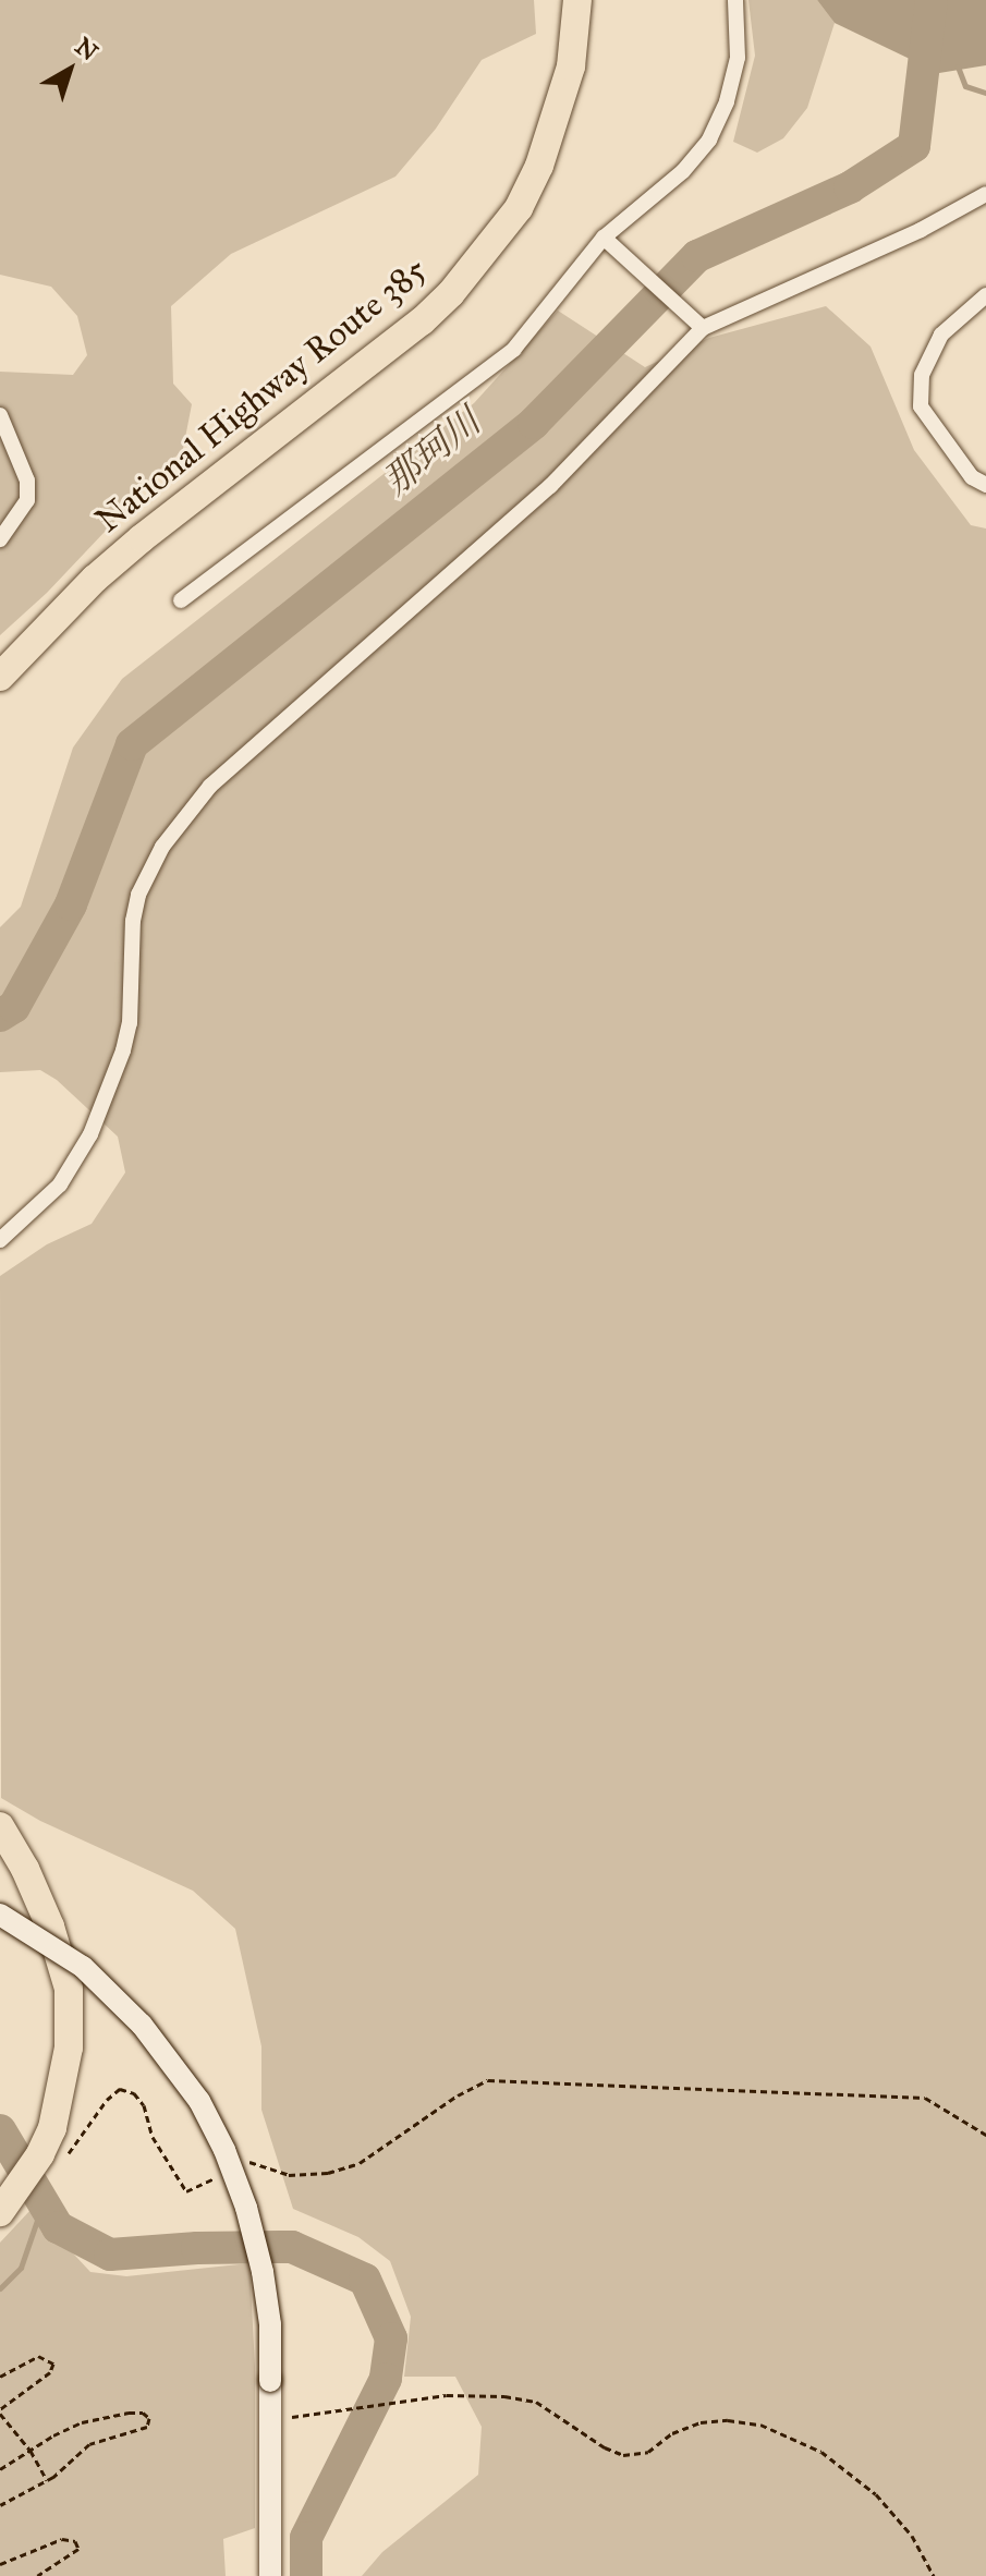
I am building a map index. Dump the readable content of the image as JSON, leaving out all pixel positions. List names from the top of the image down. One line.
{"streets":{"highway":["National Highway Route 385"]},"water":["那珂川"],"north":"top right"}
